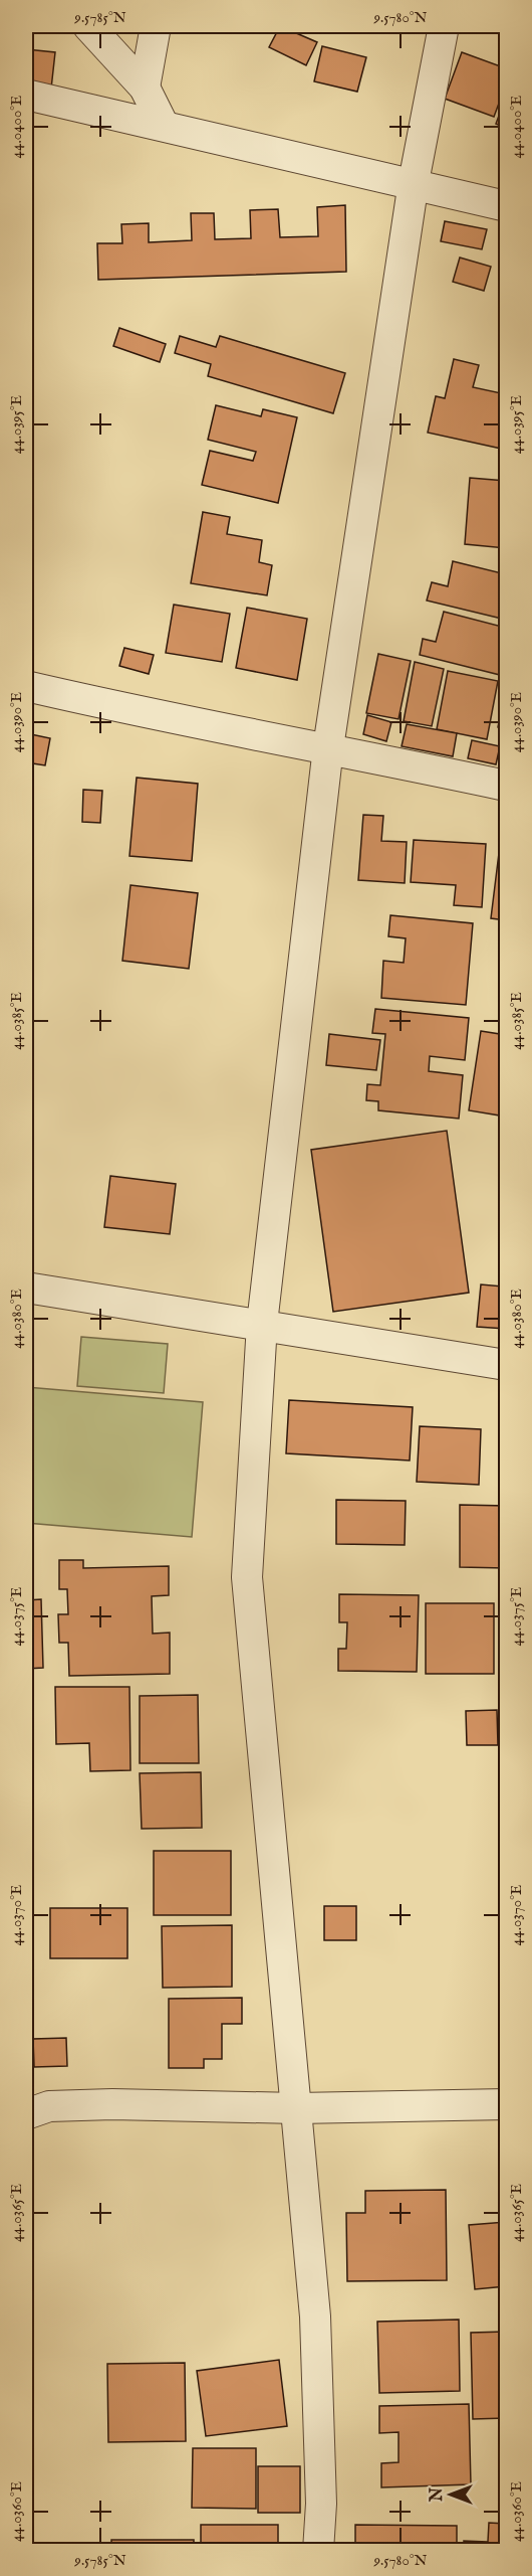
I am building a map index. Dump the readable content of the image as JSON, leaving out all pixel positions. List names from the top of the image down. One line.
{"north":"left","coordinates":["9.5785°N","9.5780°N","44.0400°E","44.0395°E","44.0390°E","44.0385°E","44.0380°E","44.0375°E","44.0370°E","44.0365°E","44.0360°E"]}
